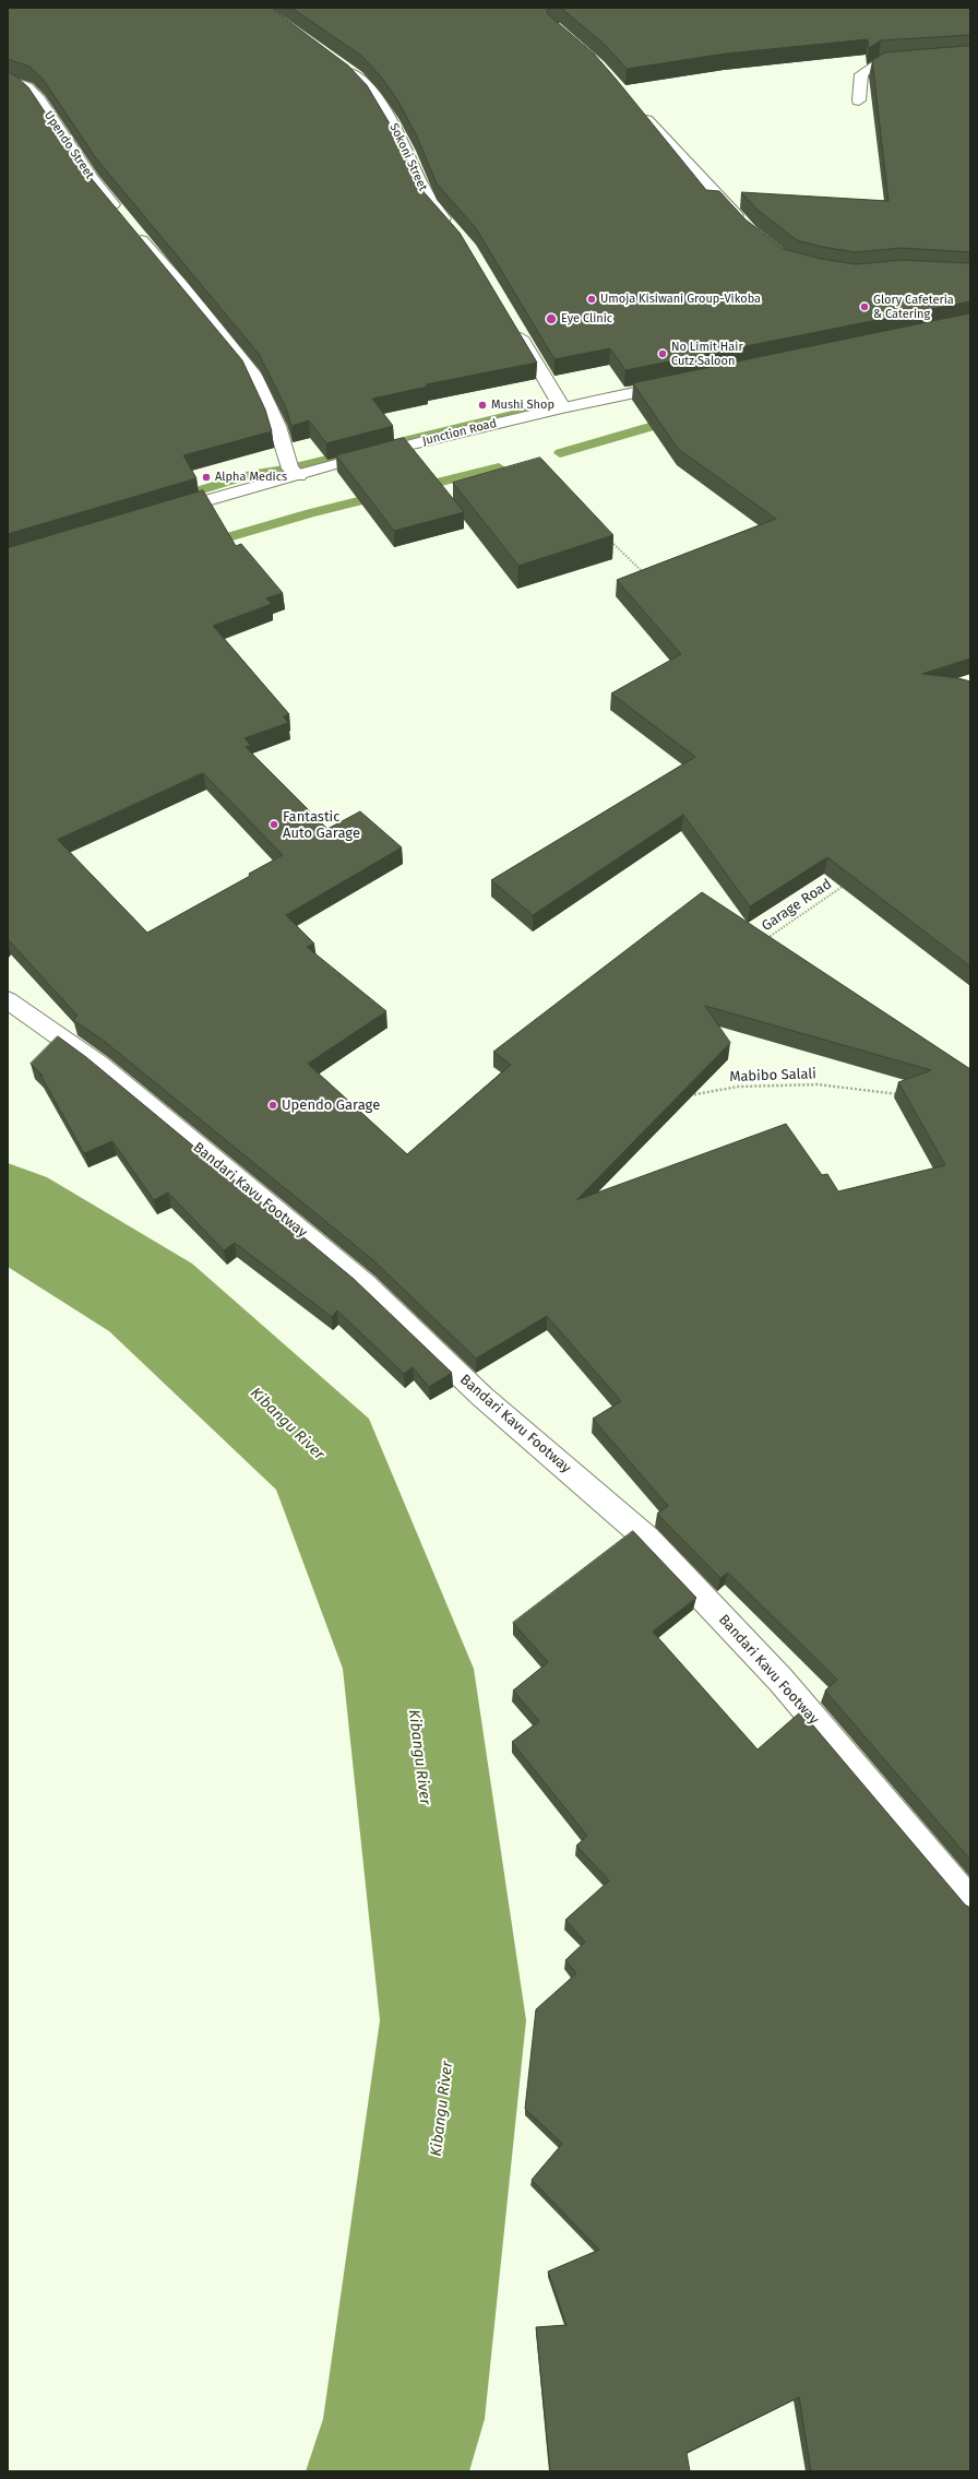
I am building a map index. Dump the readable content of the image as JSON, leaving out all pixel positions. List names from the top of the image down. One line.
{"streets":{"street":["Upendo Street","Sokoni Street","Junction Road","Bandari Kavu Footway"],"path":["Garage Road","Mabibo Salali"]},"water":["Kibangu River"],"places":["Umoja Kisiwani Group-Vikoba","Glory Cafeteria & Catering","Eye Clinic","No Limit Hair Cutz Saloon","Mushi Shop","Alpha Medics","Fantastic Auto Garage","Upendo Garage"]}
